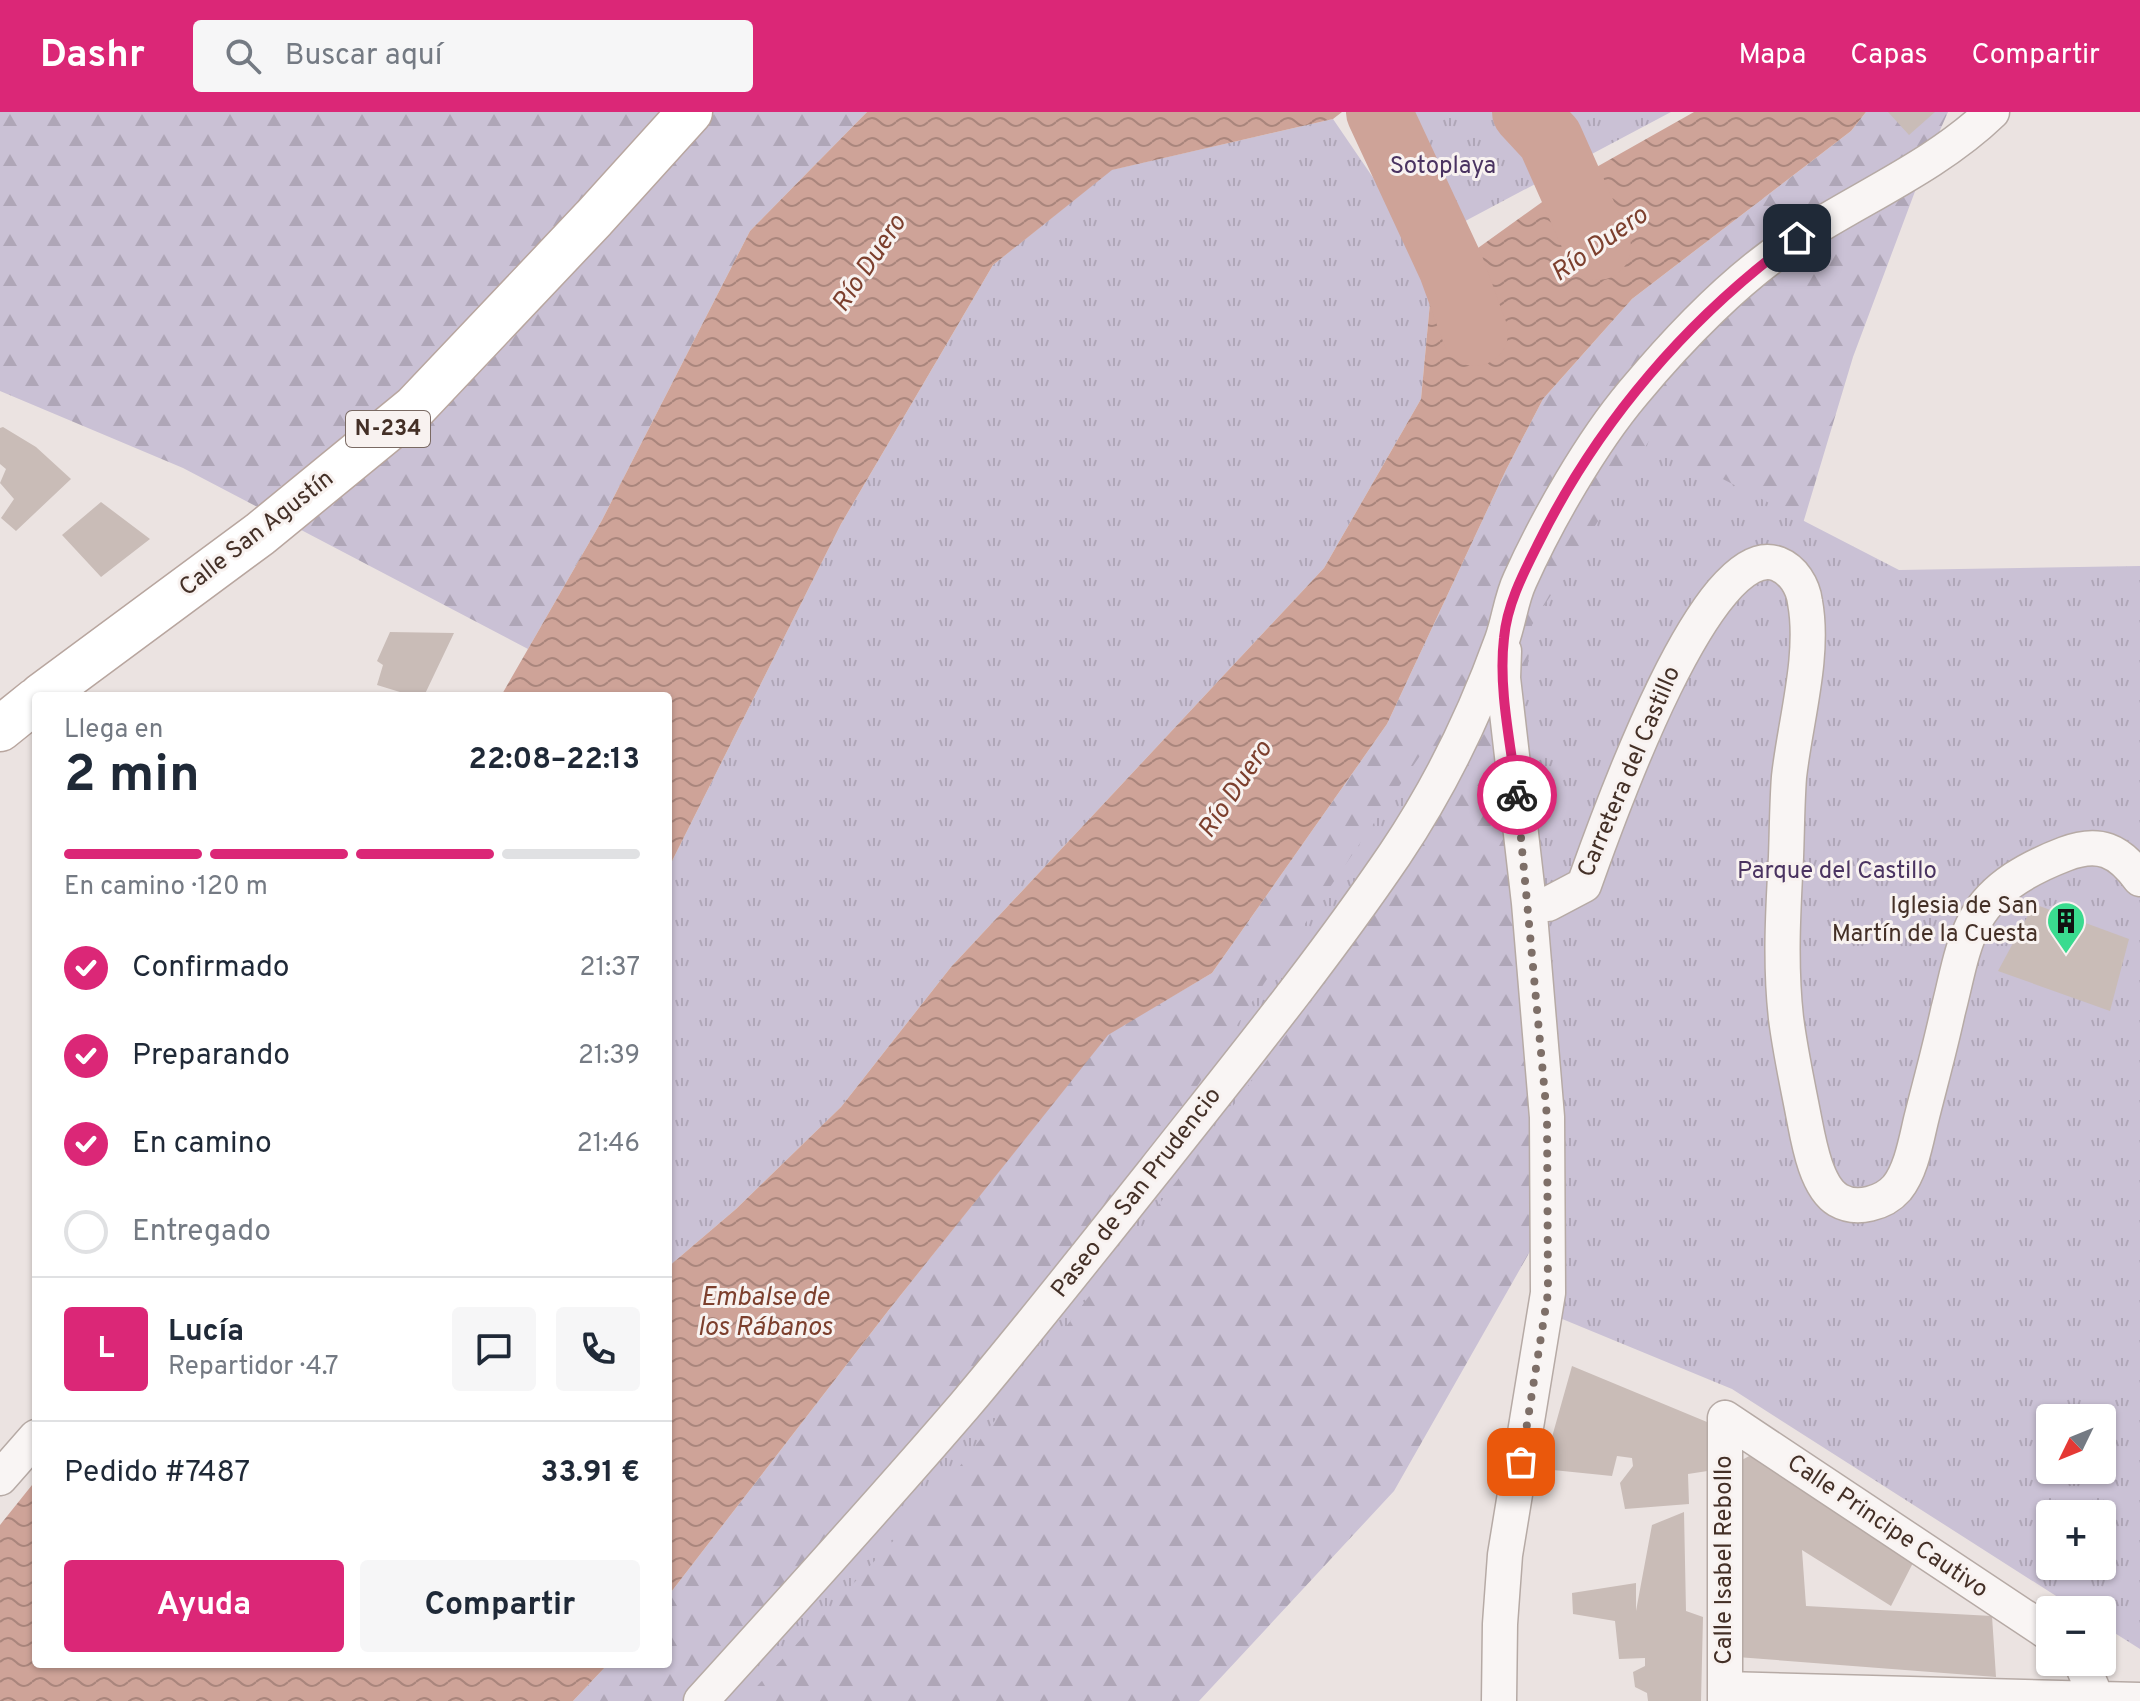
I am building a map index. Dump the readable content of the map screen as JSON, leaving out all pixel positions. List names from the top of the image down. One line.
{"streets":{"main road":["N-234","Calle San Agustín"],"street":["Carretera del Castillo","Paseo de San Prudencio","Calle Principe Cautivo","Calle Isabel Rebollo"]},"crossings":[["Carretera del Castillo","Paseo de San Prudencio"],["Calle Principe Cautivo","Calle Isabel Rebollo"]],"water":["Río Duero","Embalse de los Rábanos"],"parks":["Sotoplaya","Parque del Castillo"],"places":{"building":["Iglesia de San Martín de la Cuesta"]},"north":"bottom left","page":{"header":"Dashr","search":"Buscar aquí","nav":["Mapa","Capas","Compartir"],"heading":["2 min","Llega en","22:08–22:13"],"panel":["Lucía","Repartidor · 4.7","Pedido #7487","33.91 €"],"bar":"En camino · 120 m","list":[["Confirmado","21:37"],["Preparando","21:39"],["En camino","21:46"],"Entregado"],"round":"L","map_buttons":["+","−"],"buttons":["Ayuda","Compartir"]}}
